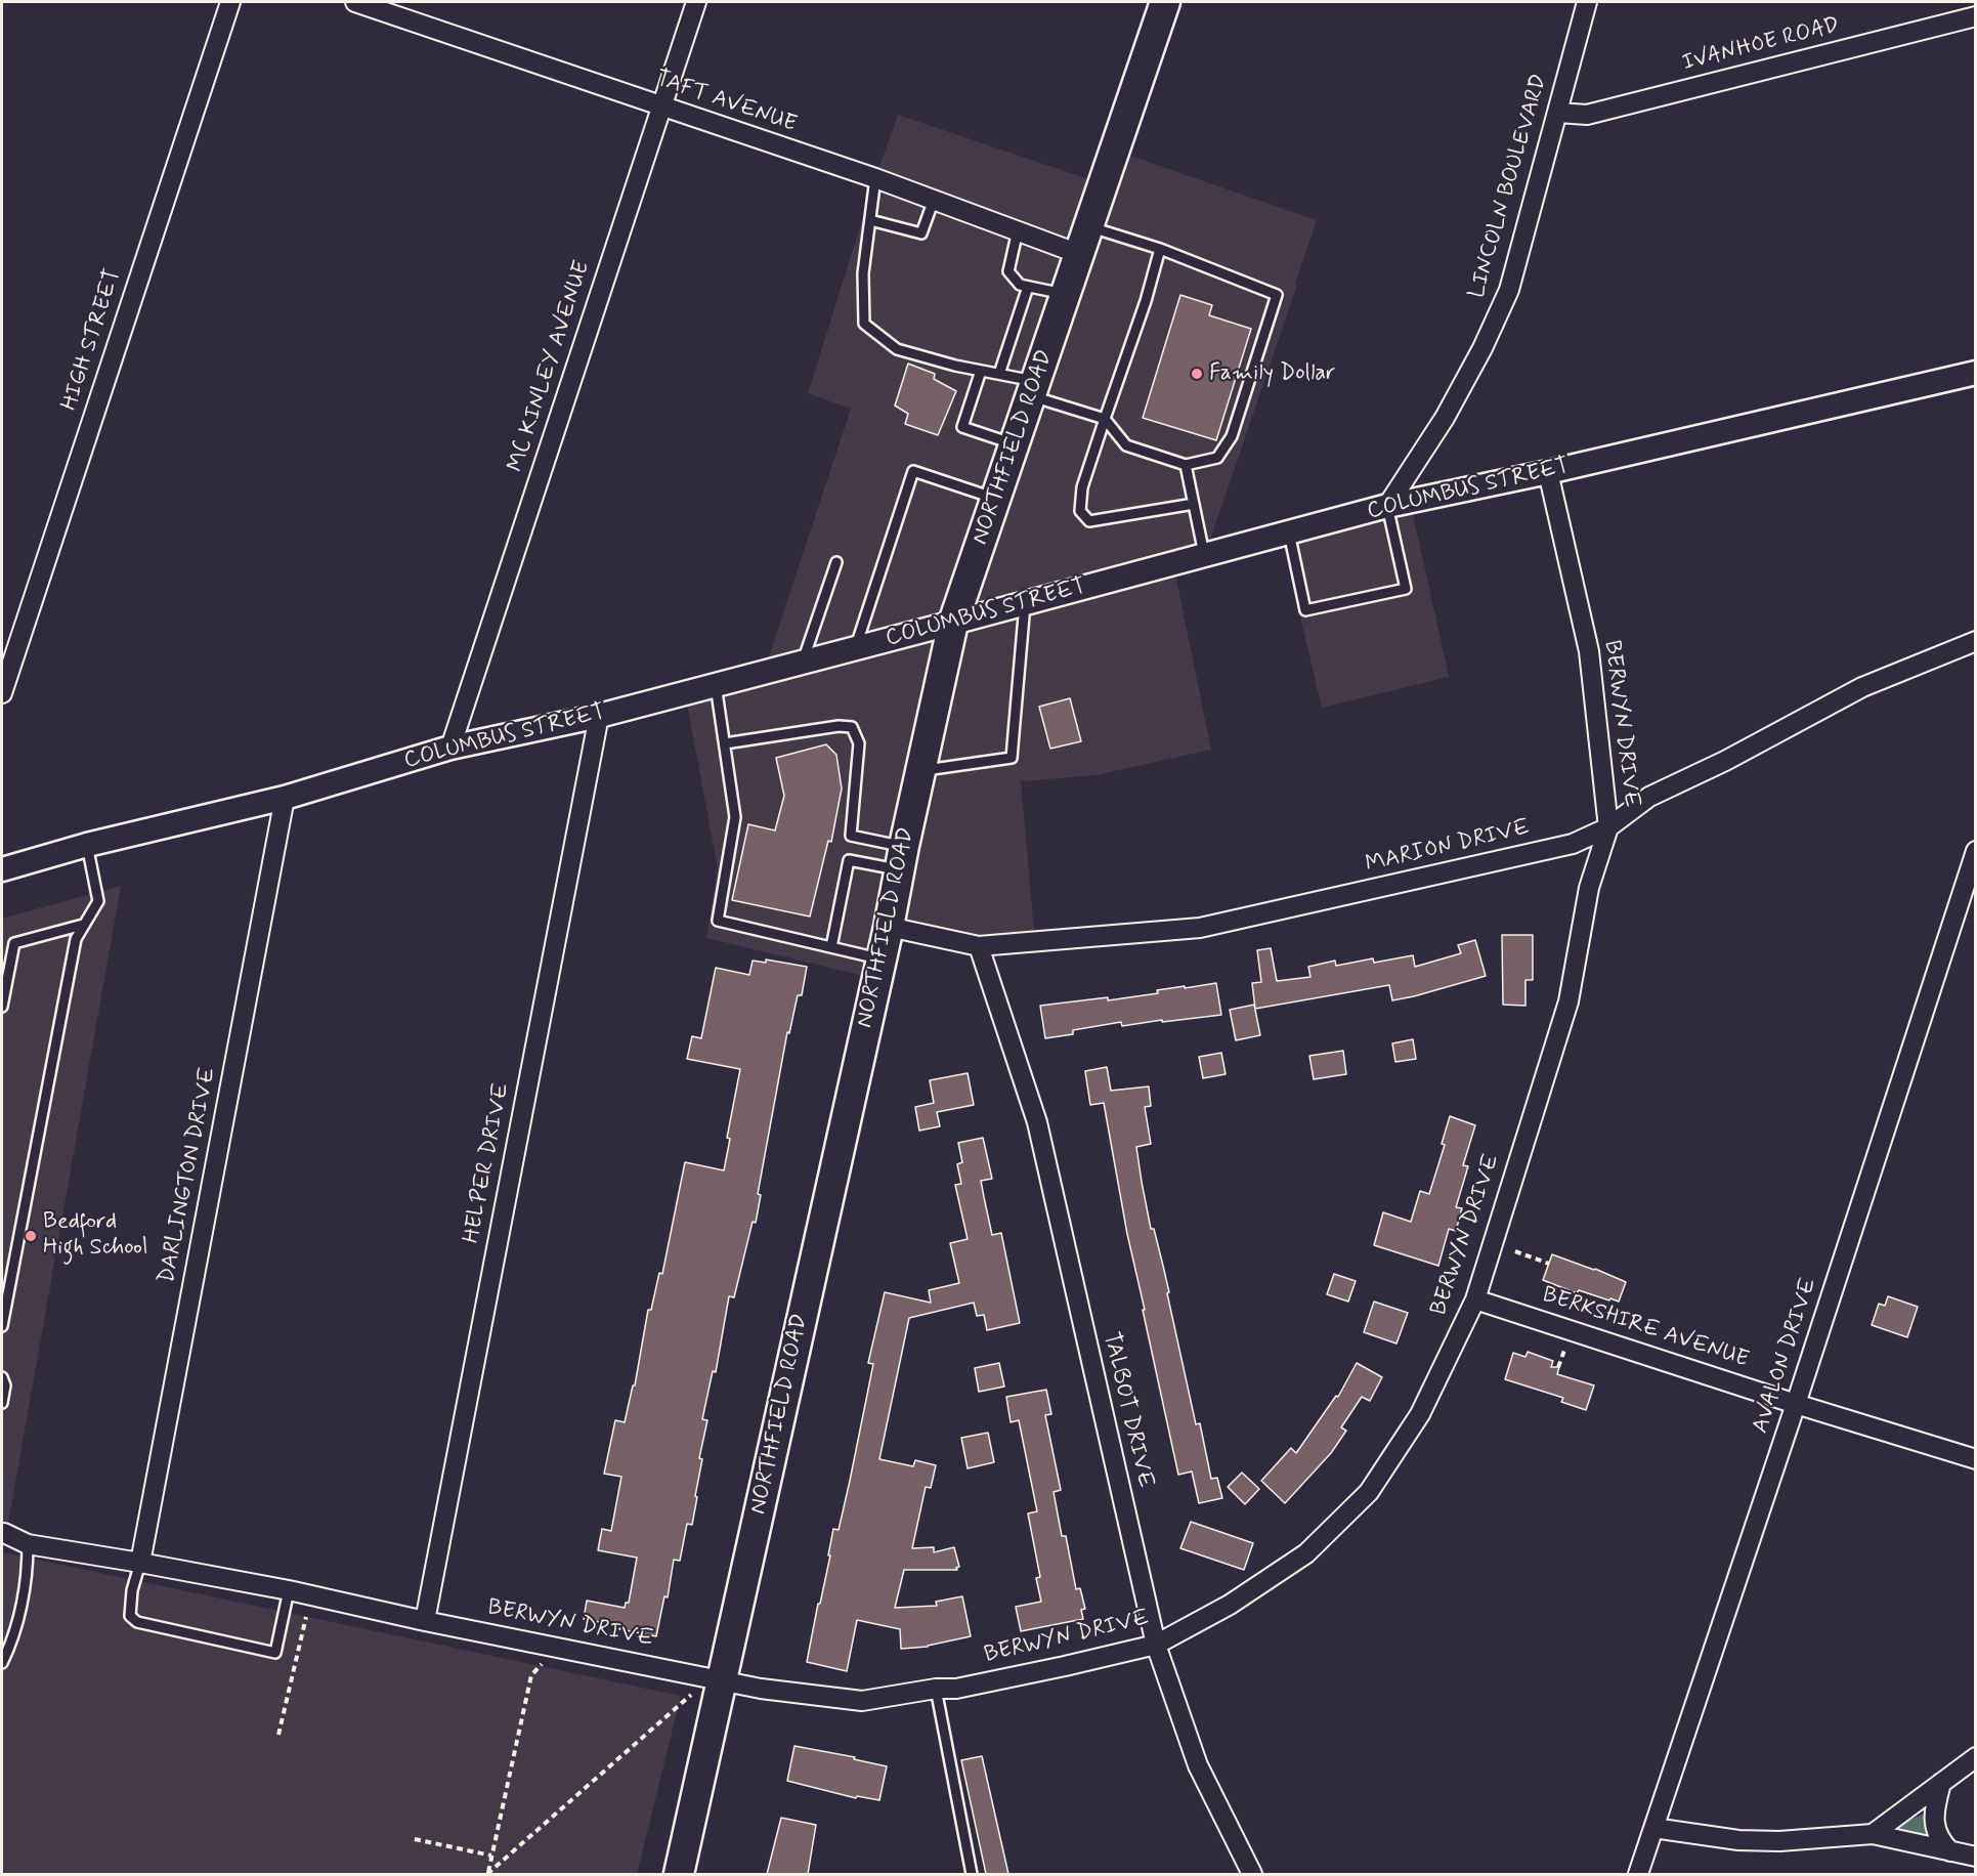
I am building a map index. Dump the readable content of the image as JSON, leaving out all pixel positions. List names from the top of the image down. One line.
{"streets":{"main road":["NORTHFIELD ROAD"],"street":["IVANHOE ROAD","TAFT AVENUE","LINCOLN BOULEVARD","HIGH STREET","MC KINLEY AVENUE","COLUMBUS STREET","BERWYN DRIVE","MARION DRIVE","HELPER DRIVE","DARLINGTON DRIVE","BERKSHIRE AVENUE","AVALON DRIVE","TALBOT DRIVE"]},"crossings":[["IVANHOE ROAD","LINCOLN BOULEVARD"],["TAFT AVENUE","MC KINLEY AVENUE"],["TAFT AVENUE","NORTHFIELD ROAD"],["LINCOLN BOULEVARD","COLUMBUS STREET"],["MC KINLEY AVENUE","COLUMBUS STREET"],["NORTHFIELD ROAD","COLUMBUS STREET"],["NORTHFIELD ROAD","BERWYN DRIVE"],["NORTHFIELD ROAD","MARION DRIVE"],["COLUMBUS STREET","BERWYN DRIVE"],["COLUMBUS STREET","HELPER DRIVE"],["COLUMBUS STREET","DARLINGTON DRIVE"],["BERWYN DRIVE","MARION DRIVE"],["BERWYN DRIVE","HELPER DRIVE"],["BERWYN DRIVE","DARLINGTON DRIVE"],["BERWYN DRIVE","BERKSHIRE AVENUE"],["BERWYN DRIVE","TALBOT DRIVE"],["MARION DRIVE","TALBOT DRIVE"],["BERKSHIRE AVENUE","AVALON DRIVE"]],"places":["Family Dollar","Bedford High School"]}
